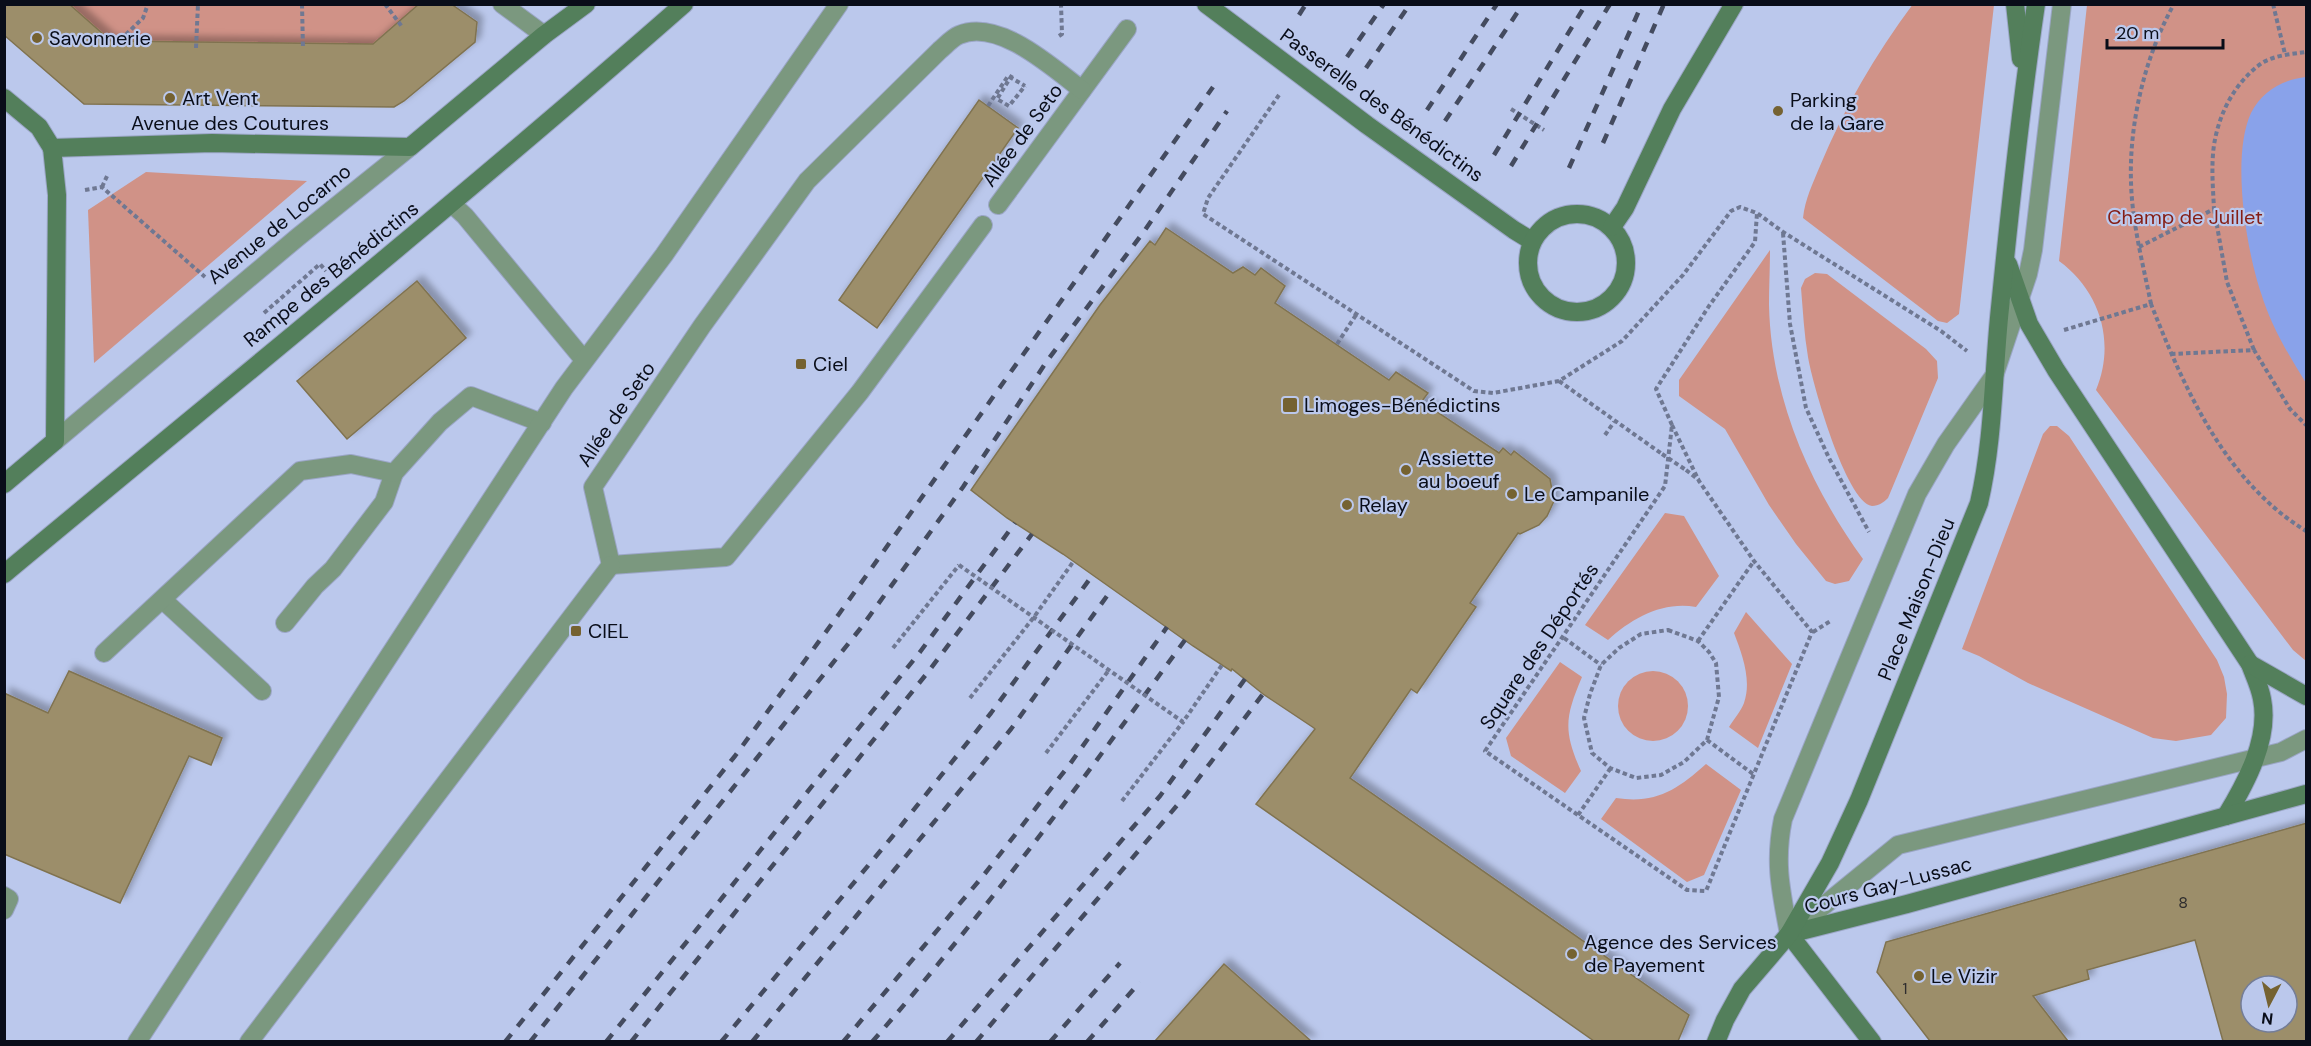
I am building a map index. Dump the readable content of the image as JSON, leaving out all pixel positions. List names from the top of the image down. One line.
{"streets":{"street":["Passerelle des Bénédictins","Avenue des Coutures","Allée de Seto","Avenue de Locarno","Rampe des Bénédictins","Place Maison-Dieu","Cours Gay-Lussac"],"path":["Square des Déportés"]},"crossings":[["Avenue des Coutures","Avenue de Locarno"],["Place Maison-Dieu","Cours Gay-Lussac"]],"parks":["Champ de Juillet"],"places":{"other":["Savonnerie","Art Vent","Parking de la Gare","Assiette au boeuf","Le Campanile","Relay","Agence des Services de Payement","Le Vizir"],"transit":["Ciel","Limoges-Bénédictins","CIEL"]},"house_numbers":["8","1"],"scale_bar":"20 m","north":"bottom"}
